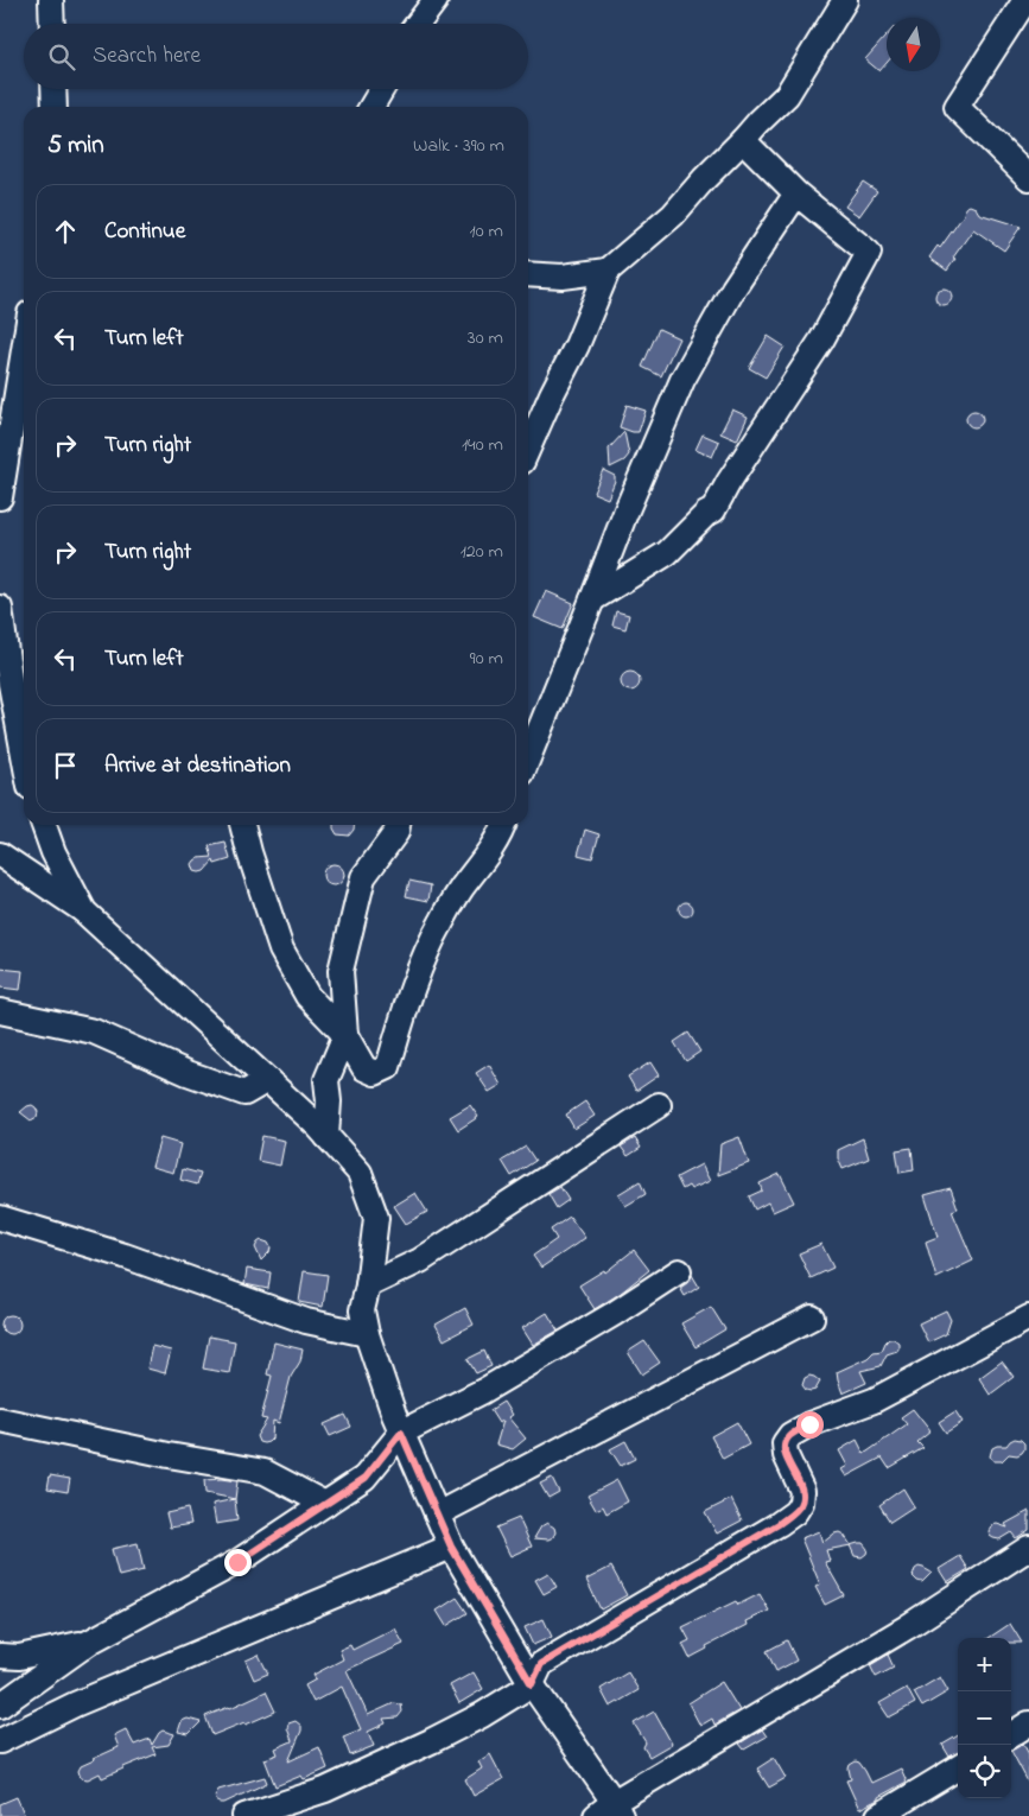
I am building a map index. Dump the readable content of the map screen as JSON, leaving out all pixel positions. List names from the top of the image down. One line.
{"north":"bottom","page":{"search":"Search here","heading":["5 min","Walk · 390 m"],"list":[["Continue","10 m"],["Turn left","30 m"],["Turn right","140 m"],["Turn right","120 m"],["Turn left","90 m"],"Arrive at destination"],"map_buttons":["+","−"]}}
